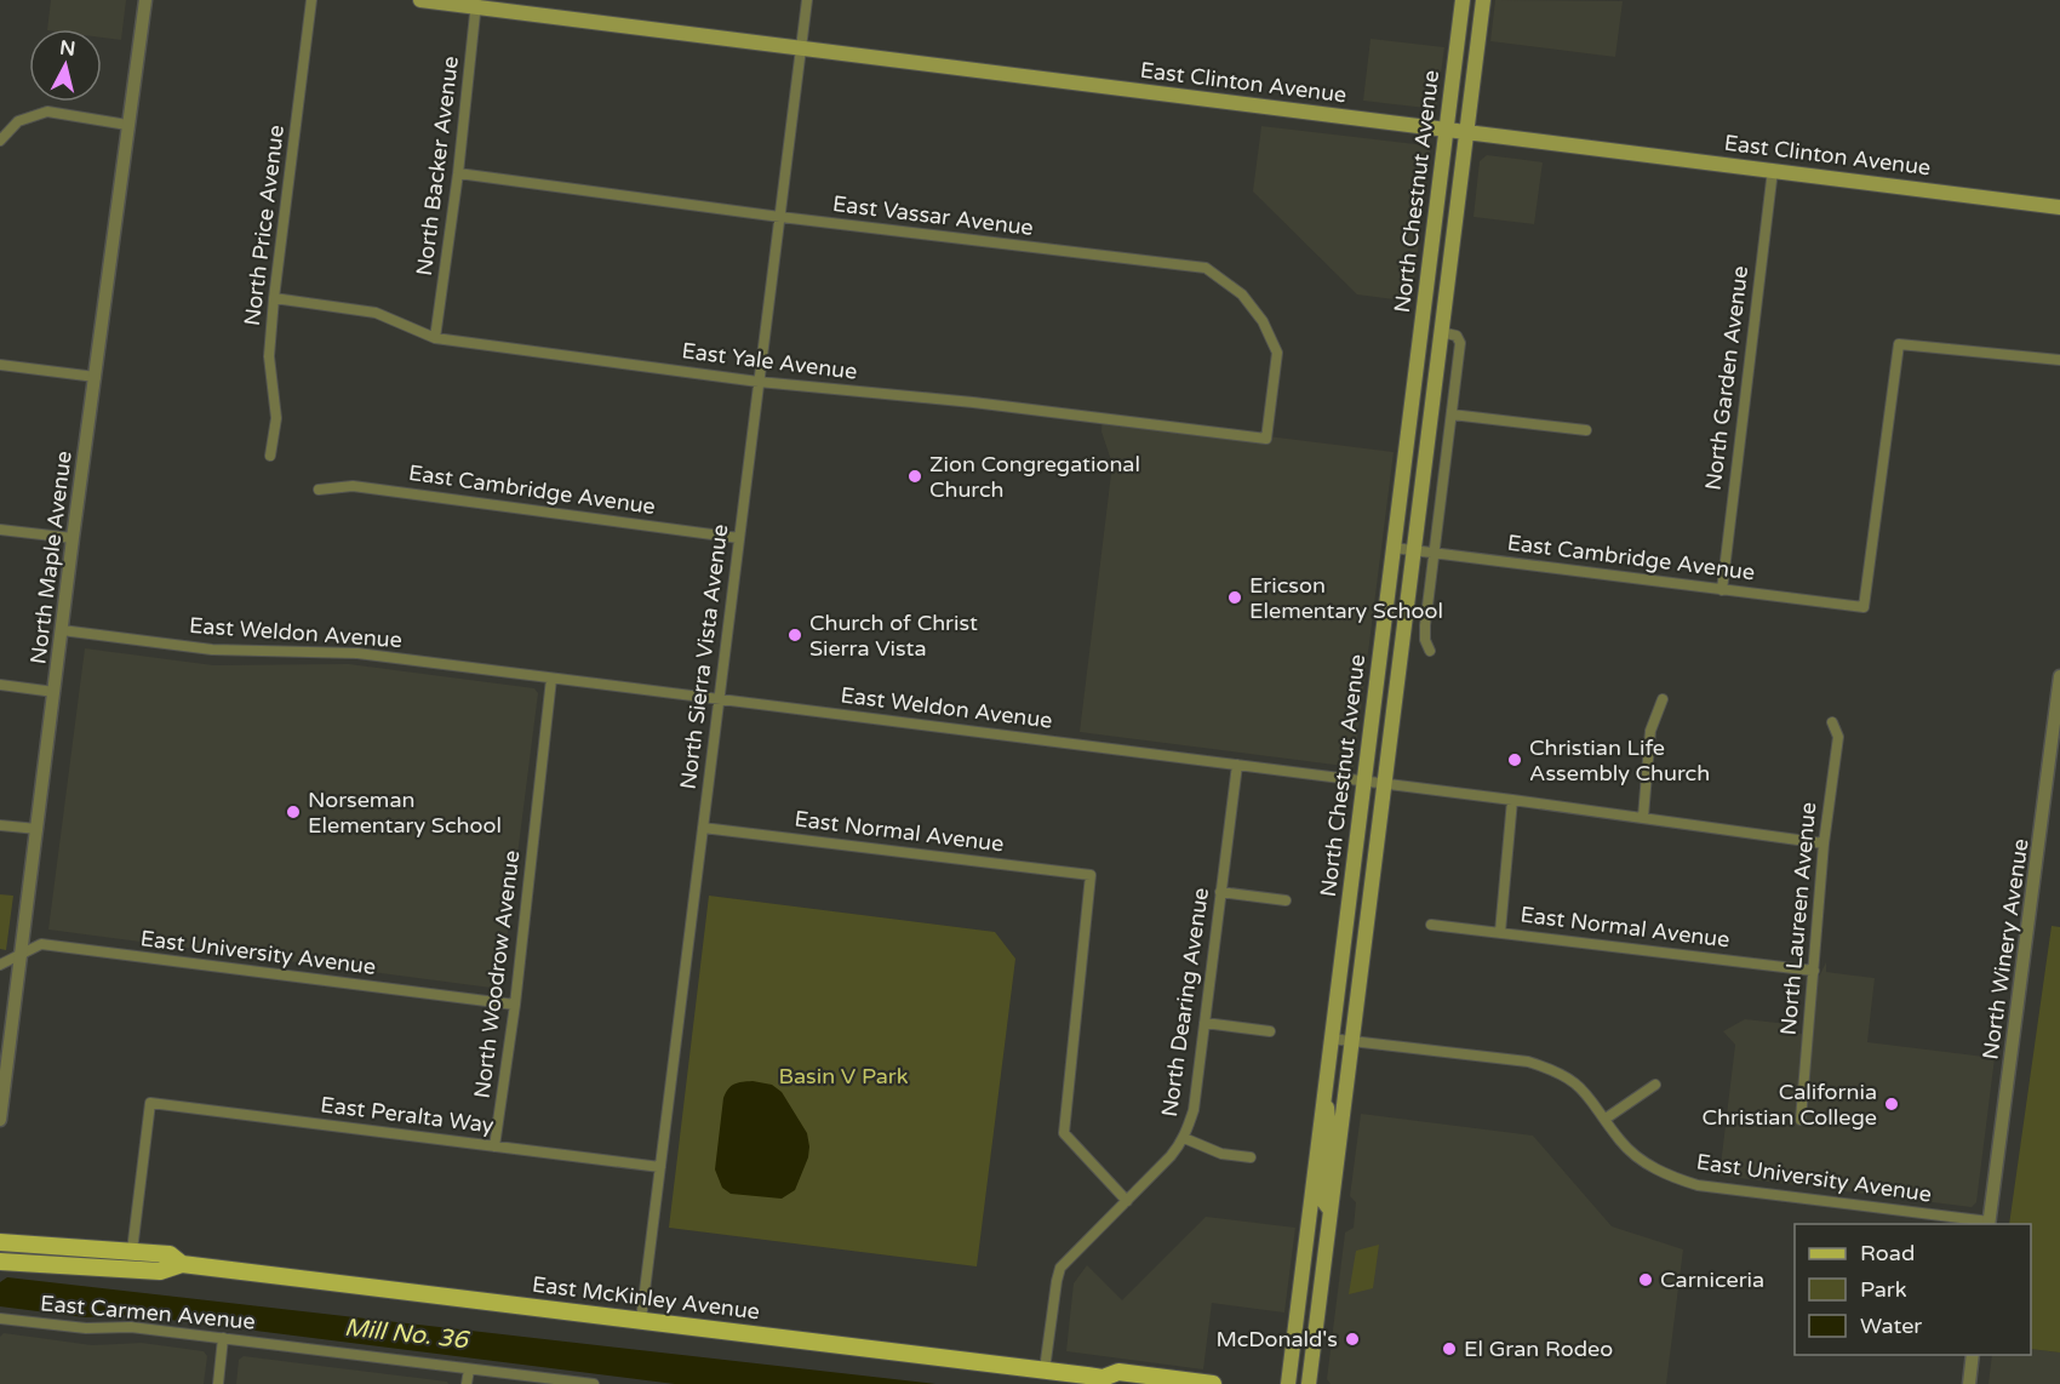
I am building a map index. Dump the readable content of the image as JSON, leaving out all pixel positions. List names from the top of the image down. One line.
{"streets":{"main road":["East Clinton Avenue","North Chestnut Avenue","East McKinley Avenue"],"street":["North Backer Avenue","East Vassar Avenue","North Price Avenue","East Yale Avenue","North Garden Avenue","East Cambridge Avenue","North Maple Avenue","East Weldon Avenue","North Sierra Vista Avenue","East Normal Avenue","North Laureen Avenue","North Winery Avenue","East University Avenue","North Woodrow Avenue","North Dearing Avenue","East Peralta Way","East Carmen Avenue"]},"crossings":[["East Clinton Avenue","North Backer Avenue"],["East Clinton Avenue","North Chestnut Avenue"],["East Clinton Avenue","North Garden Avenue"],["East Clinton Avenue","North Sierra Vista Avenue"],["North Backer Avenue","East Vassar Avenue"],["North Backer Avenue","East Yale Avenue"],["North Chestnut Avenue","East Cambridge Avenue"],["North Chestnut Avenue","East Weldon Avenue"],["North Chestnut Avenue","East University Avenue"],["East Vassar Avenue","East Yale Avenue"],["East Vassar Avenue","North Sierra Vista Avenue"],["North Price Avenue","East Yale Avenue"],["East Yale Avenue","North Sierra Vista Avenue"],["North Garden Avenue","East Cambridge Avenue"],["East Cambridge Avenue","North Sierra Vista Avenue"],["North Maple Avenue","East Weldon Avenue"],["North Maple Avenue","East University Avenue"],["East Weldon Avenue","North Sierra Vista Avenue"],["East Weldon Avenue","North Laureen Avenue"],["East Weldon Avenue","North Woodrow Avenue"],["East Weldon Avenue","North Dearing Avenue"],["North Sierra Vista Avenue","East Normal Avenue"],["North Sierra Vista Avenue","East Peralta Way"],["North Sierra Vista Avenue","East McKinley Avenue"],["East Normal Avenue","North Laureen Avenue"],["East Normal Avenue","North Dearing Avenue"],["North Winery Avenue","East University Avenue"],["East University Avenue","North Woodrow Avenue"],["North Woodrow Avenue","East Peralta Way"],["North Dearing Avenue","East McKinley Avenue"],["East Peralta Way","East McKinley Avenue"]],"water":["Mill No. 36"],"parks":["Basin V Park"],"places":["Zion Congregational Church","Ericson Elementary School","Church of Christ Sierra Vista","Christian Life Assembly Church","Norseman Elementary School","California Christian College","Carniceria","McDonald's","El Gran Rodeo"],"legend":["Road","Park","Water"],"north":"top"}
